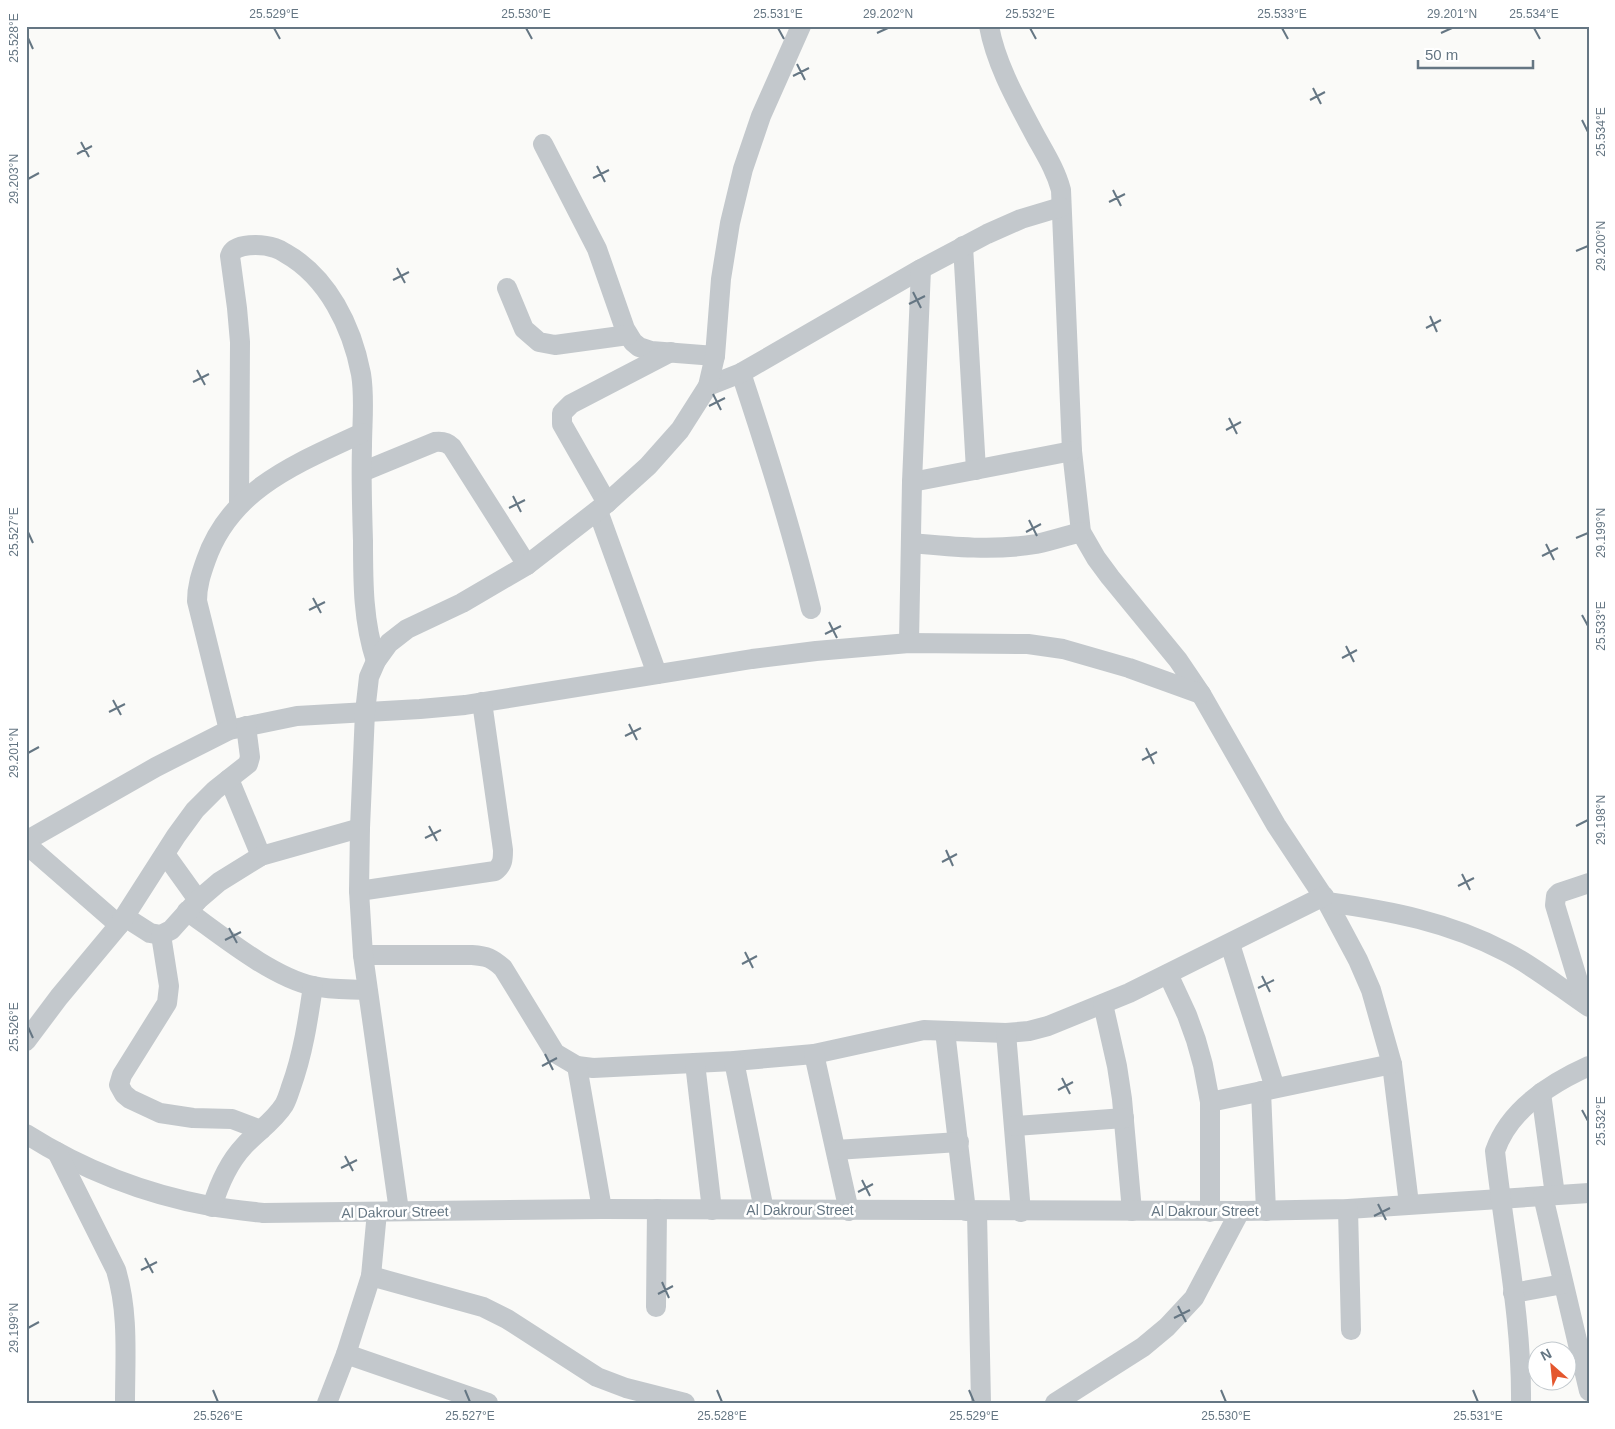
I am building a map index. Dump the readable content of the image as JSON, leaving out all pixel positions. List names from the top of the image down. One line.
{"streets":{"street":["Al Dakrour Street"]},"scale_bar":"50 m","north":"top left","coordinates":["25.529°E","25.530°E","25.531°E","29.202°N","25.532°E","25.533°E","29.201°N","25.534°E","25.528°E","29.203°N","29.200°N","25.527°E","29.199°N","29.198°N","25.526°E"]}
